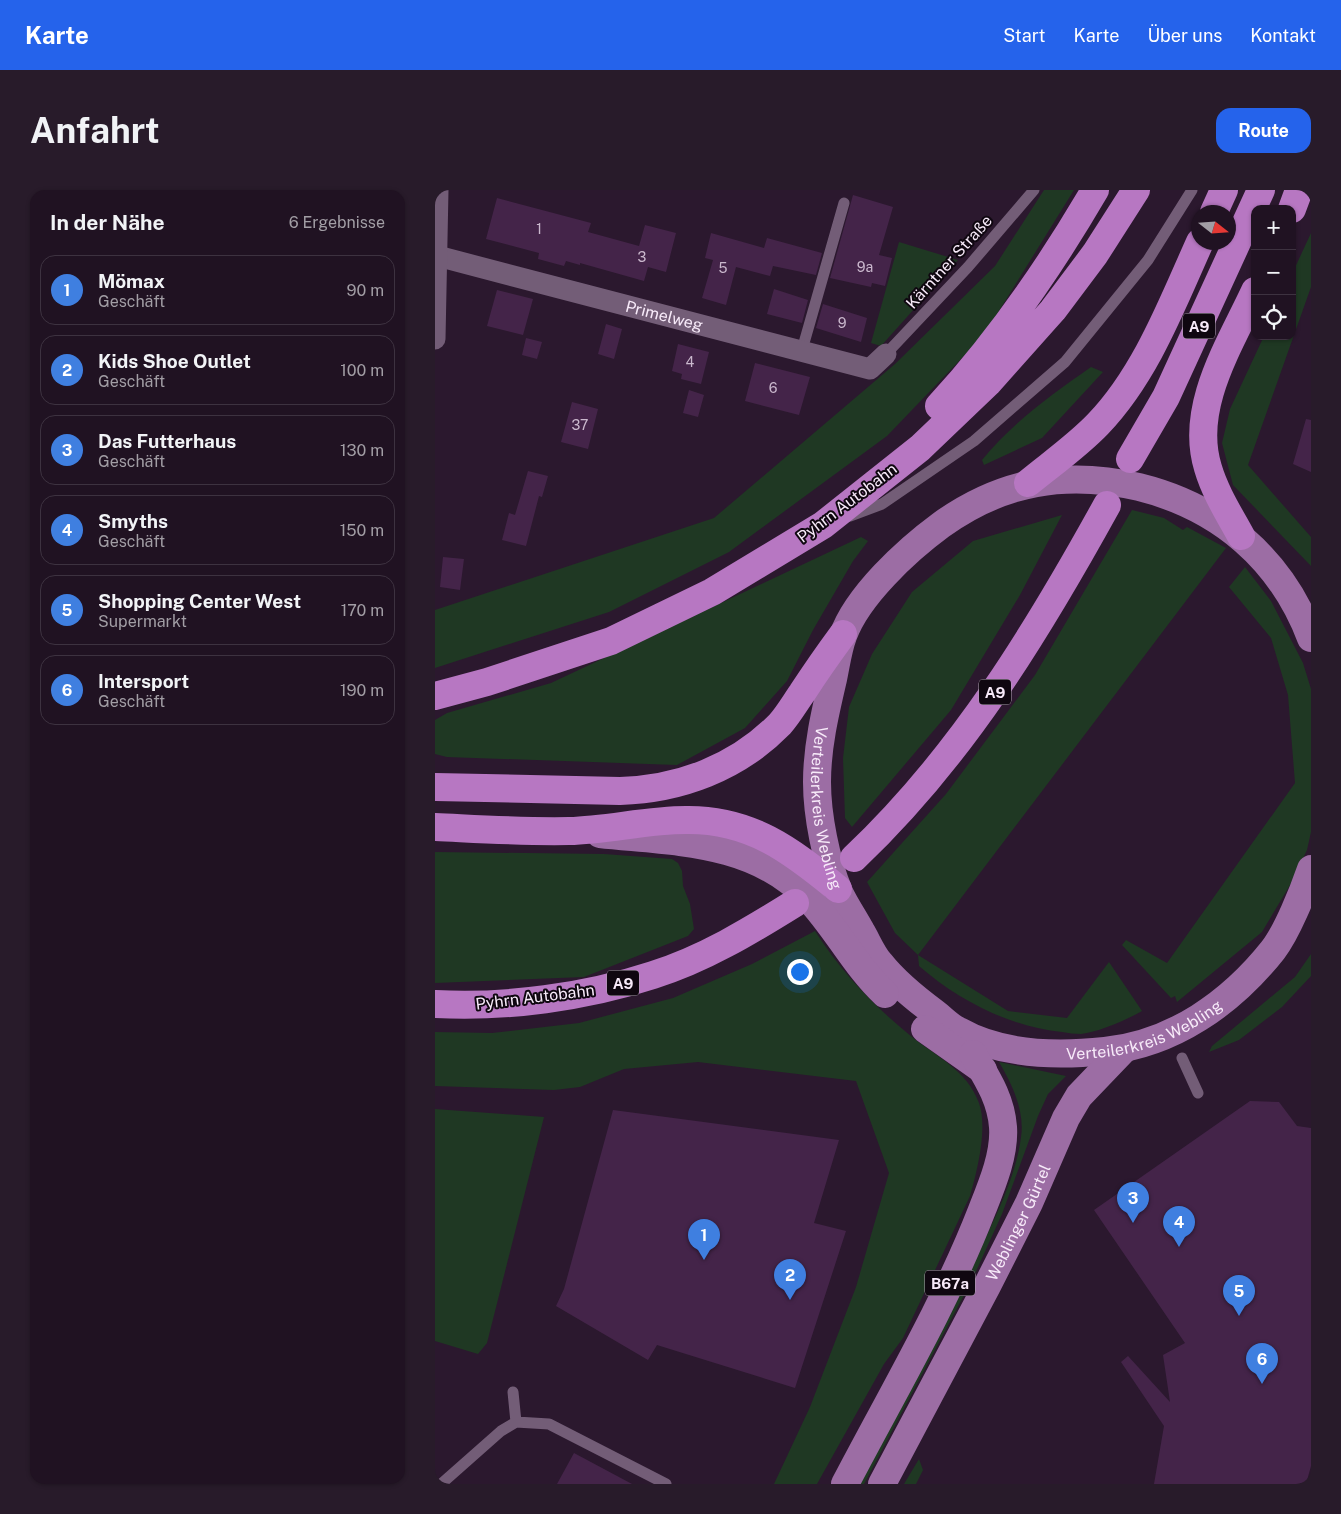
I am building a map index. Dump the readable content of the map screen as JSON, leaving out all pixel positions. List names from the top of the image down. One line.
{"streets":{"highway":["A9","Pyhrn Autobahn"],"main road":["Verteilerkreis Webling","Weblinger Gürtel","B67a"],"street":["Primelweg"],"lane":["Kärntner Straße"]},"crossings":[["Kärntner Straße","Primelweg"],["Verteilerkreis Webling","Weblinger Gürtel"],["Verteilerkreis Webling","B67a"]],"house_numbers":["1","3","9a","5","9","4","6","37"],"north":"right","page":{"header":"Karte","nav":["Start","Karte","Über uns","Kontakt"],"buttons":"Route","title":"Anfahrt","heading":["In der Nähe","6 Ergebnisse"],"map_buttons":["+","−"],"list":[{"mark":"1","name":"Mömax","note":"Geschäft","value":"90 m"},{"mark":"2","name":"Kids Shoe Outlet","note":"Geschäft","value":"100 m"},{"mark":"3","name":"Das Futterhaus","note":"Geschäft","value":"130 m"},{"mark":"4","name":"Smyths","note":"Geschäft","value":"150 m"},{"mark":"5","name":"Shopping Center West","note":"Supermarkt","value":"170 m"},{"mark":"6","name":"Intersport","note":"Geschäft","value":"190 m"}],"pins":["3","4","1","2","5","6"]}}
